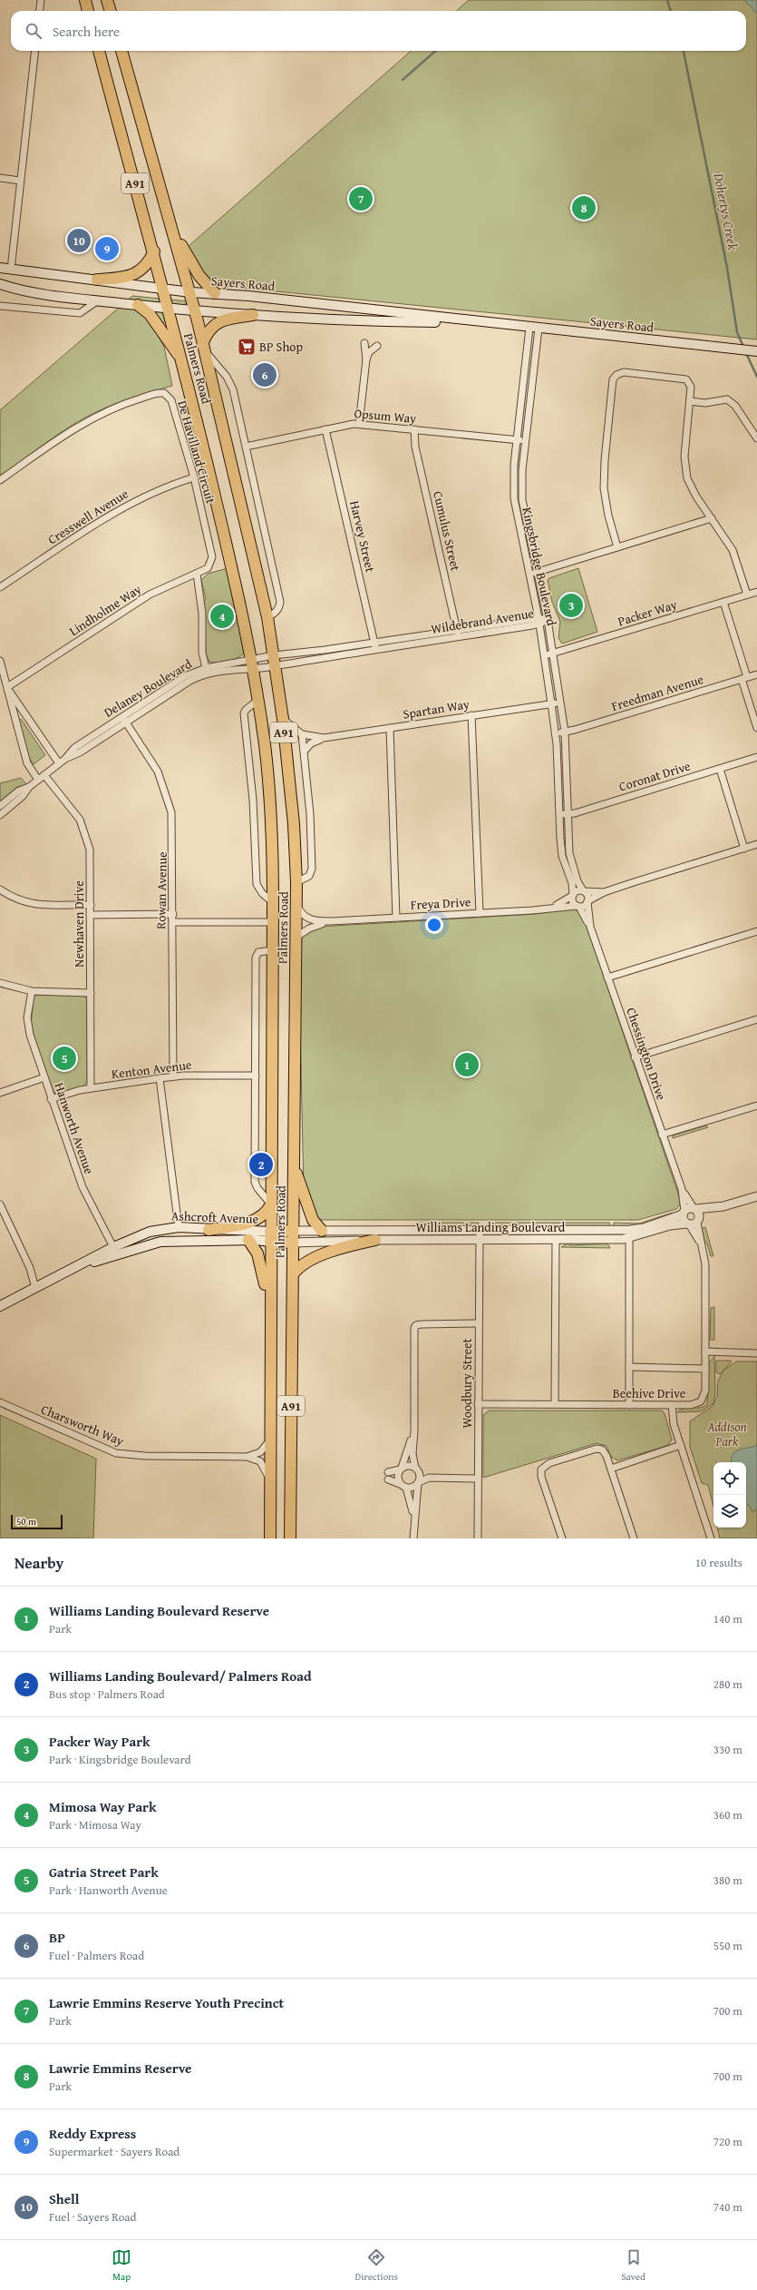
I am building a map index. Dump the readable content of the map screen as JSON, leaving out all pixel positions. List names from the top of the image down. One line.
{"streets":{"highway":["A91","Palmers Road"],"main road":["Sayers Road","Ashcroft Avenue"],"street":["Opsum Way","De Havilland Circuit","Cresswell Avenue","Cumulus Street","Harvey Street","Kingsbridge Boulevard","Lindholme Way","Packer Way","Wildebrand Avenue","Delaney Boulevard","Freedman Avenue","Spartan Way","Coronat Drive","Rowan Avenue","Freya Drive","Newhaven Drive","Chessington Drive","Kenton Avenue","Hanworth Avenue","Williams Landing Boulevard","Woodbury Street","Beehive Drive","Charsworth Way"]},"crossings":[["Sayers Road","Palmers Road"],["Sayers Road","Kingsbridge Boulevard"],["Palmers Road","Opsum Way"],["Palmers Road","Wildebrand Avenue"],["Palmers Road","Delaney Boulevard"],["Palmers Road","Spartan Way"],["Palmers Road","Freya Drive"],["Palmers Road","Kenton Avenue"],["Palmers Road","Ashcroft Avenue"],["Palmers Road","Williams Landing Boulevard"],["Palmers Road","Charsworth Way"],["Opsum Way","Cumulus Street"],["Opsum Way","Harvey Street"],["Opsum Way","Kingsbridge Boulevard"],["De Havilland Circuit","Cresswell Avenue"],["De Havilland Circuit","Lindholme Way"],["Cumulus Street","Wildebrand Avenue"],["Harvey Street","Wildebrand Avenue"],["Kingsbridge Boulevard","Packer Way"],["Kingsbridge Boulevard","Wildebrand Avenue"],["Kingsbridge Boulevard","Freedman Avenue"],["Kingsbridge Boulevard","Spartan Way"],["Kingsbridge Boulevard","Coronat Drive"],["Kingsbridge Boulevard","Freya Drive"],["Kingsbridge Boulevard","Chessington Drive"],["Wildebrand Avenue","Delaney Boulevard"],["Delaney Boulevard","Rowan Avenue"],["Delaney Boulevard","Newhaven Drive"],["Rowan Avenue","Kenton Avenue"],["Freya Drive","Chessington Drive"],["Newhaven Drive","Kenton Avenue"],["Chessington Drive","Williams Landing Boulevard"],["Kenton Avenue","Hanworth Avenue"],["Hanworth Avenue","Ashcroft Avenue"],["Williams Landing Boulevard","Woodbury Street"],["Williams Landing Boulevard","Beehive Drive"],["Woodbury Street","Beehive Drive"]],"water":["Dohertys Creek"],"parks":["Addison Park"],"places":{"supermarket":["BP Shop"]},"scale_bar":"50 m","page":{"search":"Search here","pins":["7","8","10","9","6","3","4","5","1","2"],"scale":"50 m","heading":["Nearby","10 results"],"list":[{"mark":"1","name":"Williams Landing Boulevard Reserve","note":"Park","value":"140 m"},{"mark":"2","name":"Williams Landing Boulevard/ Palmers Road","note":"Bus stop · Palmers Road","value":"280 m"},{"mark":"3","name":"Packer Way Park","note":"Park · Kingsbridge Boulevard","value":"330 m"},{"mark":"4","name":"Mimosa Way Park","note":"Park · Mimosa Way","value":"360 m"},{"mark":"5","name":"Gatria Street Park","note":"Park · Hanworth Avenue","value":"380 m"},{"mark":"6","name":"BP","note":"Fuel · Palmers Road","value":"550 m"},{"mark":"7","name":"Lawrie Emmins Reserve Youth Precinct","note":"Park","value":"700 m"},{"mark":"8","name":"Lawrie Emmins Reserve","note":"Park","value":"700 m"},{"mark":"9","name":"Reddy Express","note":"Supermarket · Sayers Road","value":"720 m"},{"mark":"10","name":"Shell","note":"Fuel · Sayers Road","value":"740 m"}],"nav":["Map","Directions","Saved"]}}
